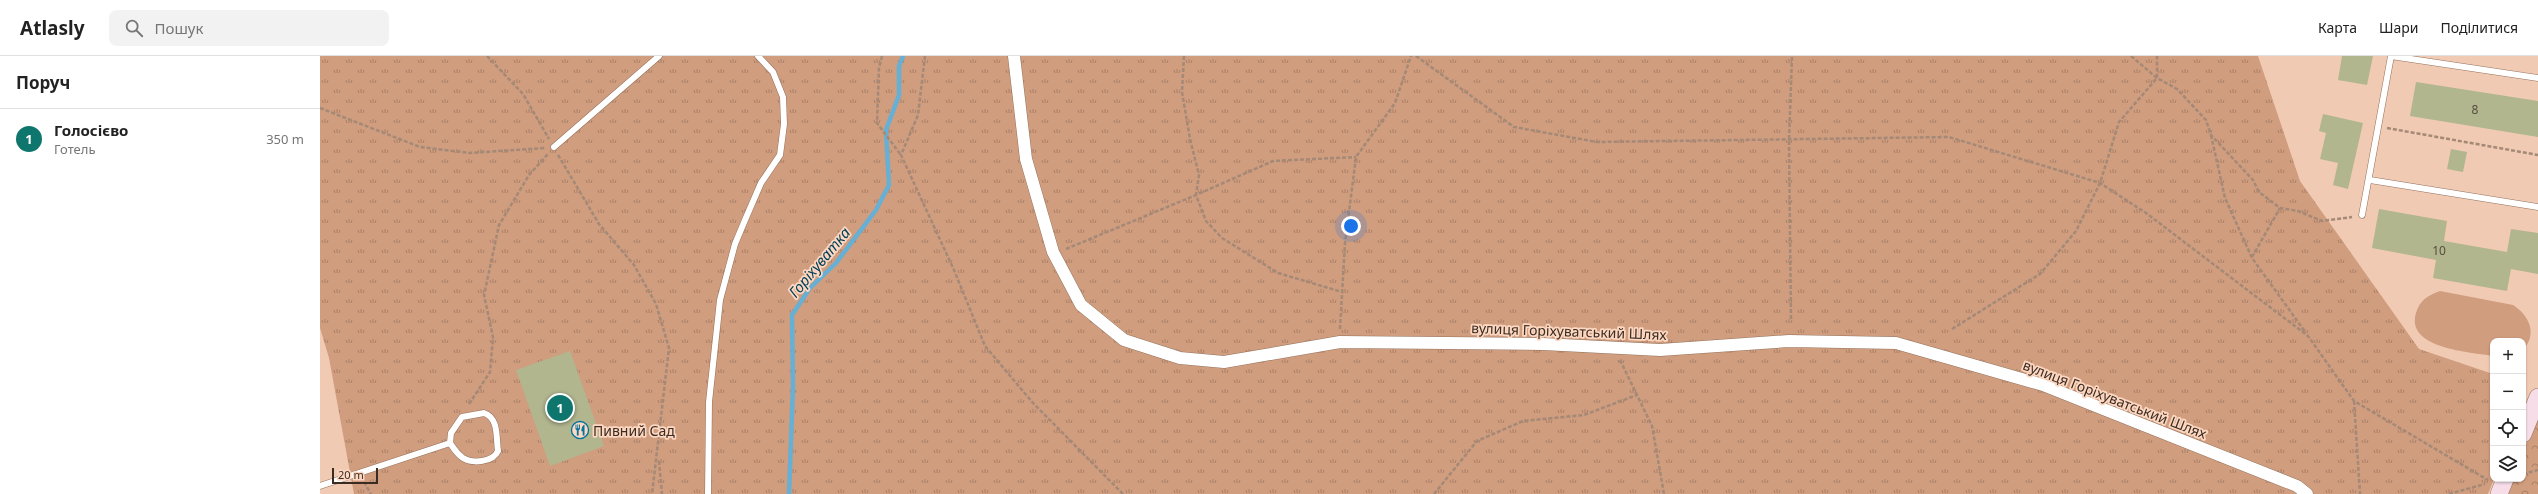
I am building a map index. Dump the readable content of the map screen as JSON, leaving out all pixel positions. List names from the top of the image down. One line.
{"streets":{"street":["вулиця Горіхуватський Шлях"]},"water":["Горіхуватка"],"places":{"restaurant":["Пивний Сад"]},"house_numbers":["8","10"],"scale_bar":"20 m","page":{"header":"Atlasly","search":"Пошук","nav":["Карта","Шари","Поділитися"],"heading":"Поруч","list":[{"mark":"1","name":"Голосієво","note":"Готель","value":"350 m"}],"map_buttons":["+","−"],"pins":"1","scale":"20 m"}}
